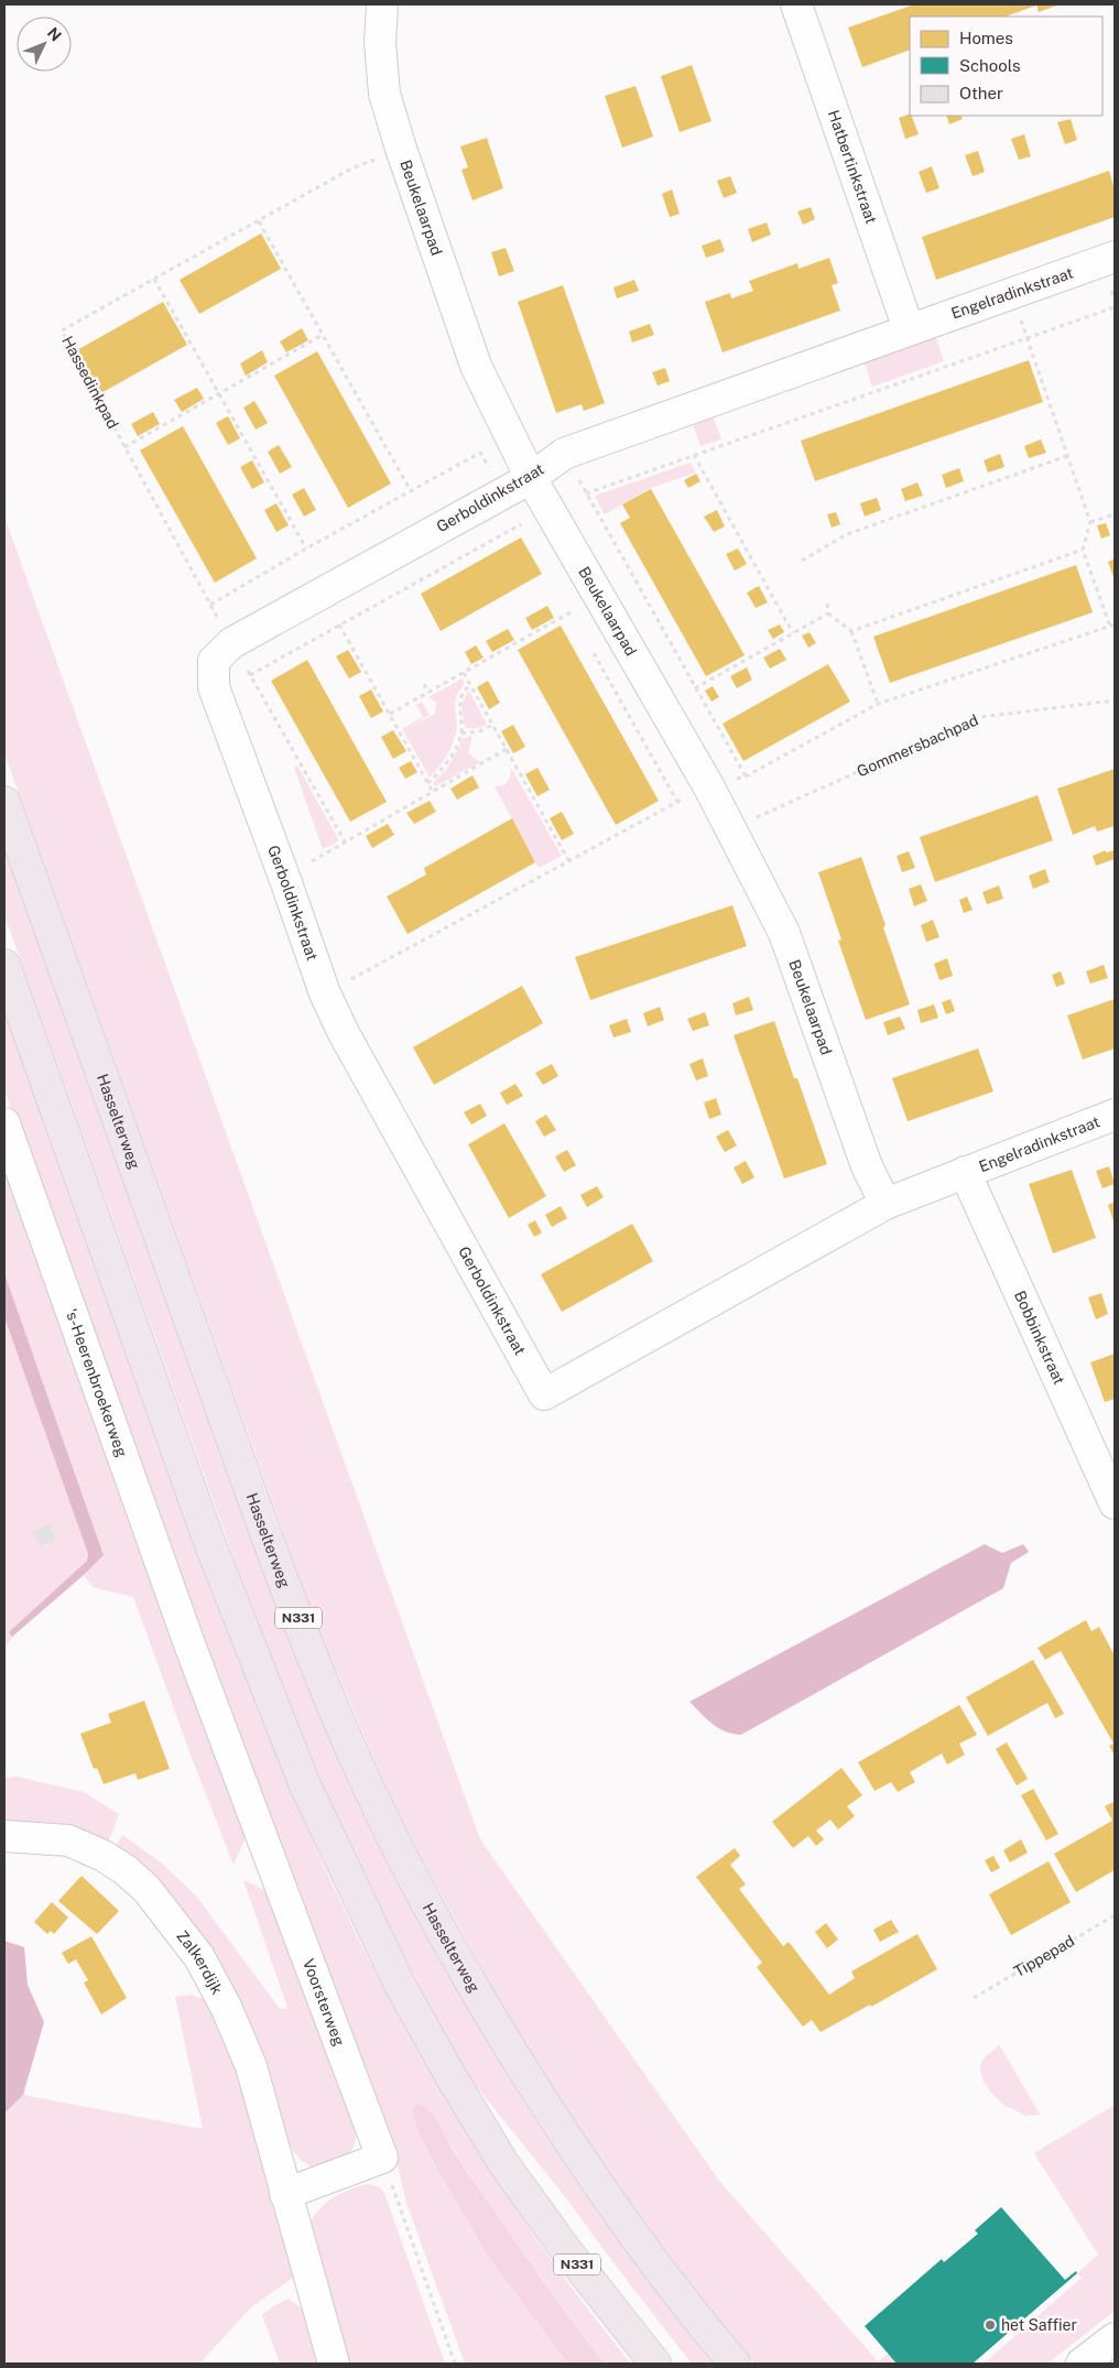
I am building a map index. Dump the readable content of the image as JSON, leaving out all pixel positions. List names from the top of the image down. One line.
{"streets":{"main road":["Hasselterweg","N331"],"street":["Hatbertinkstraat","Beukelaarpad","Engelradinkstraat","Gerboldinkstraat","Bobbinkstraat","'s-Heerenbroekerweg","Zalkerdijk","Voorsterweg"],"path":["Hassedinkpad","Gommersbachpad","Tippepad"]},"crossings":[["Hatbertinkstraat","Engelradinkstraat"],["Hatbertinkstraat","Gerboldinkstraat"],["Beukelaarpad","Hassedinkpad"],["Beukelaarpad","Gerboldinkstraat"],["Beukelaarpad","Gommersbachpad"],["Engelradinkstraat","Gerboldinkstraat"],["Engelradinkstraat","Bobbinkstraat"],["Hassedinkpad","Gerboldinkstraat"],["Gerboldinkstraat","Bobbinkstraat"],["'s-Heerenbroekerweg","Voorsterweg"]],"places":["het Saffier"],"legend":["Homes","Schools","Other"],"north":"top right"}
